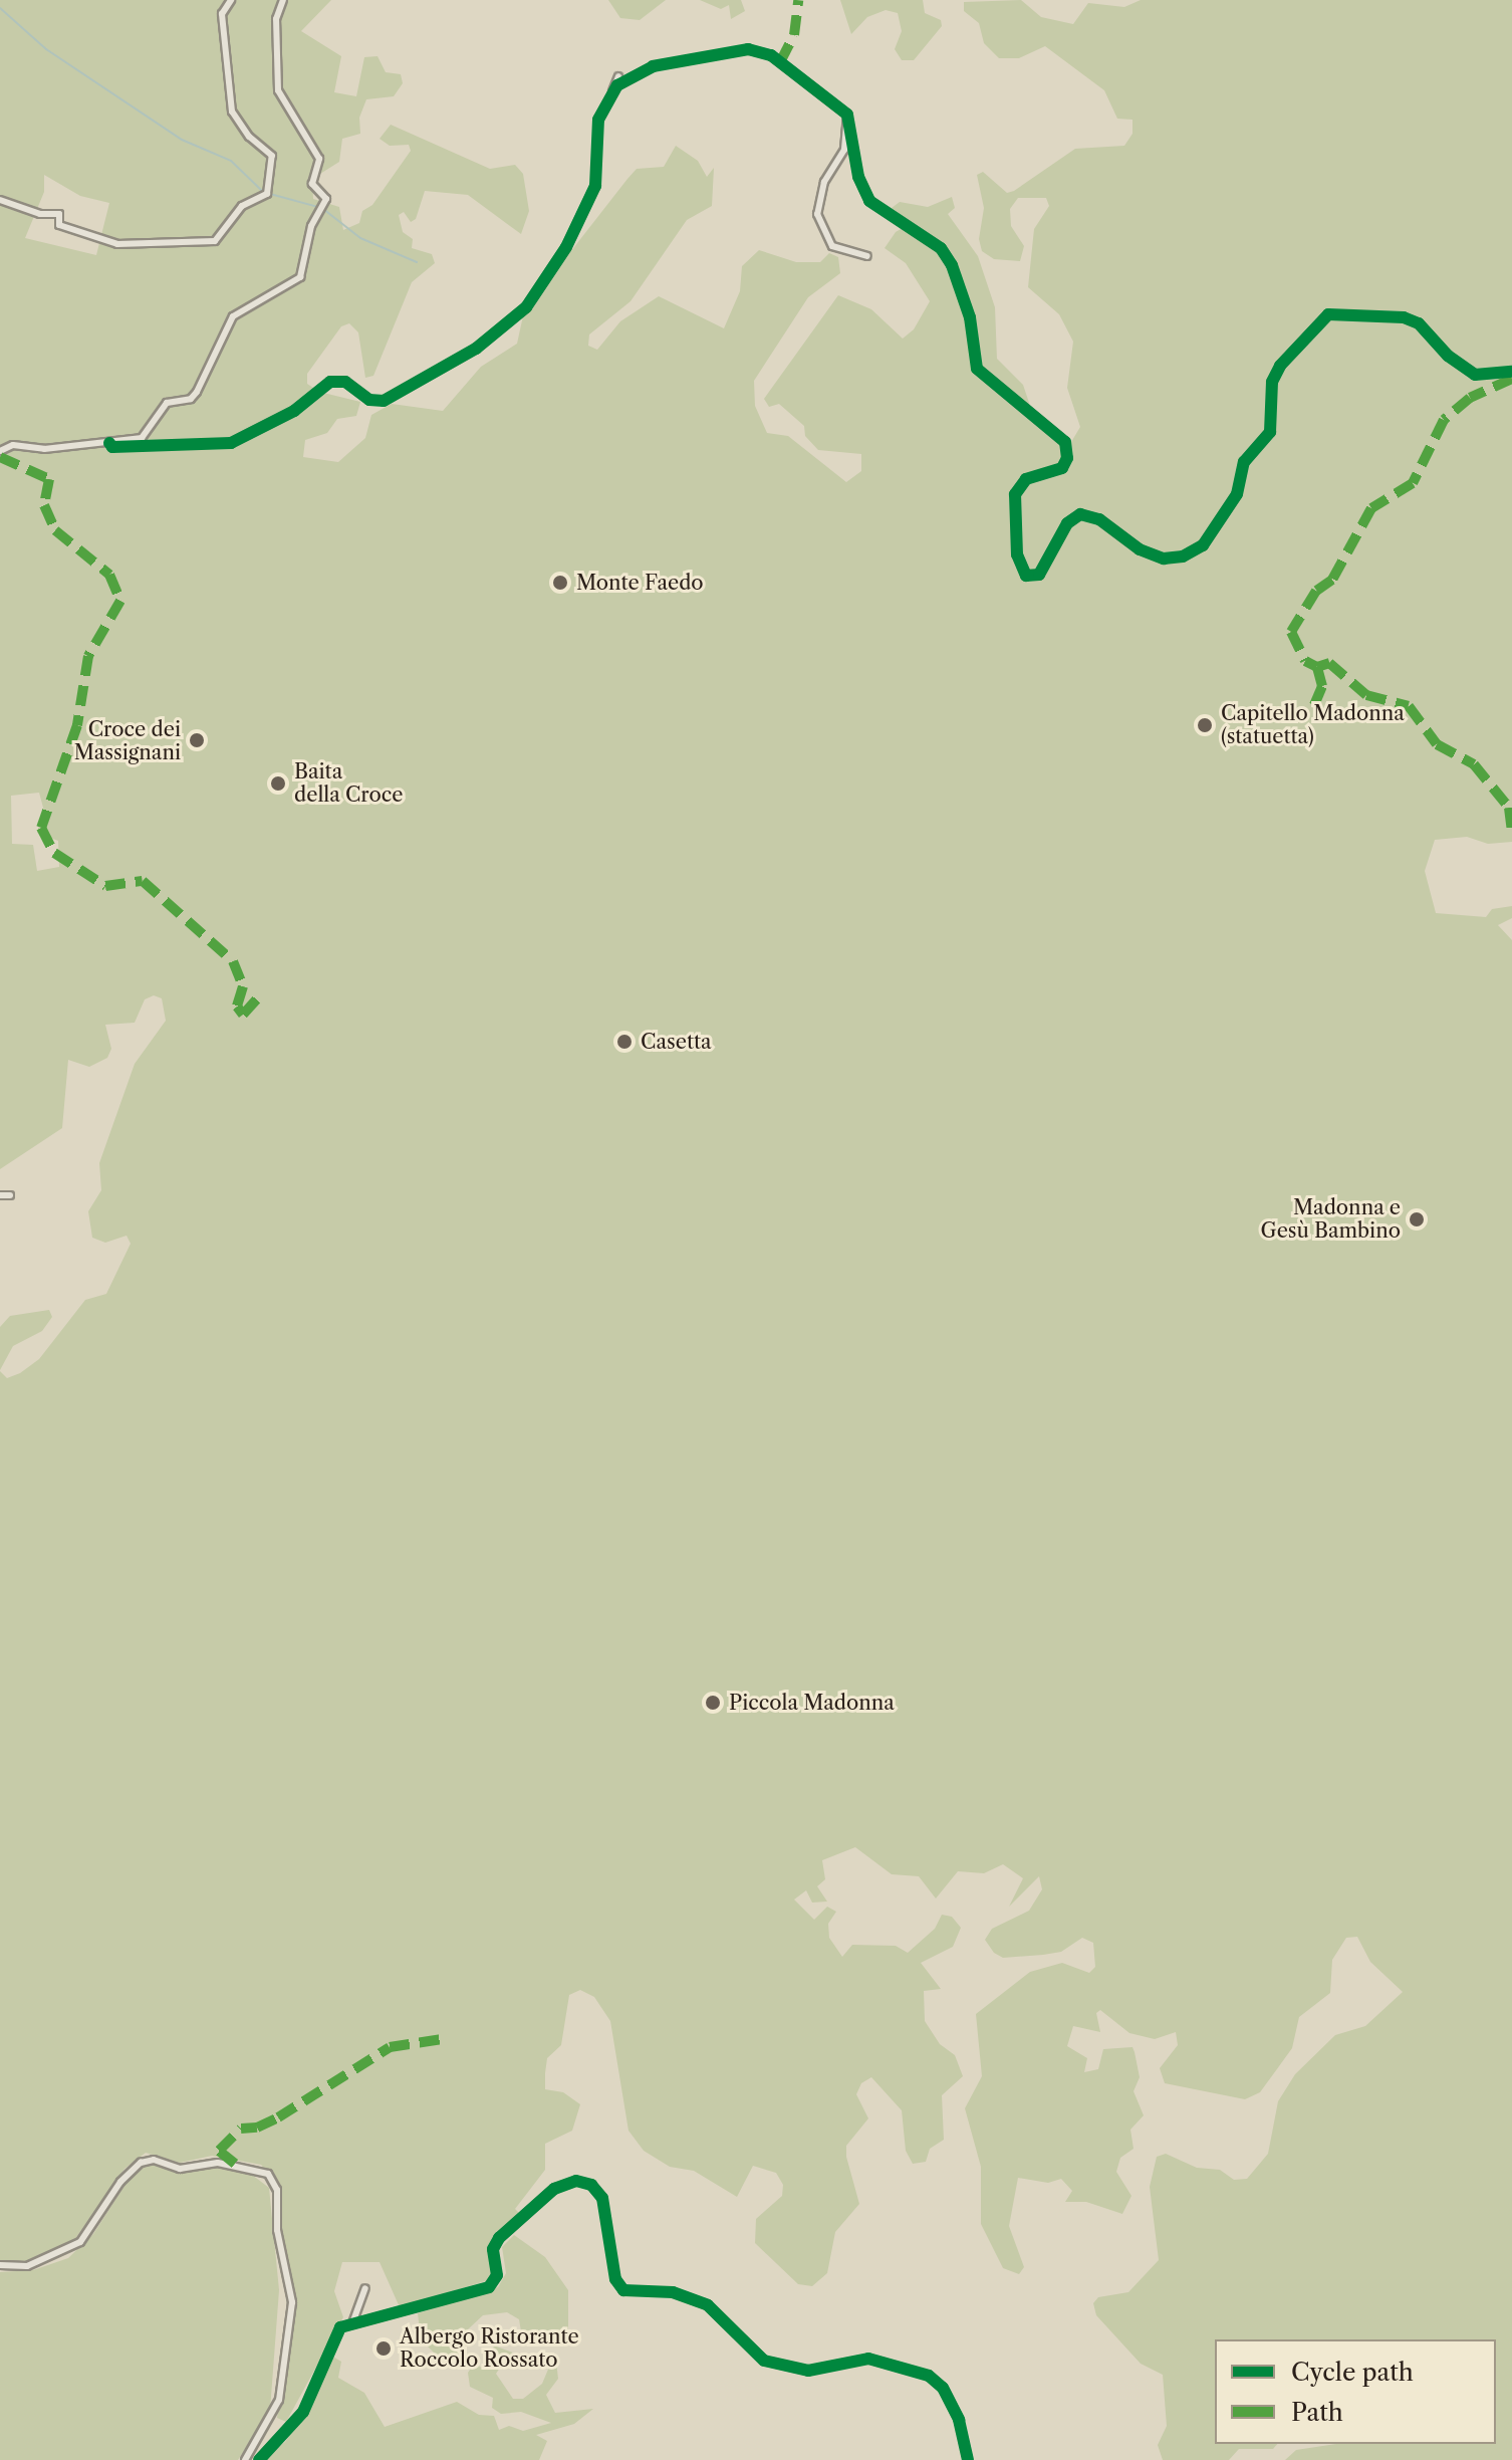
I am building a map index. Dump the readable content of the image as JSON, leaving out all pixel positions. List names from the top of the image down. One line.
{"places":["Monte Faedo","Capitello Madonna (statuetta)","Croce dei Massignani","Baita della Croce","Casetta","Madonna e Gesù Bambino","Piccola Madonna","Albergo Ristorante Roccolo Rossato"],"legend":["Cycle path","Path"]}
